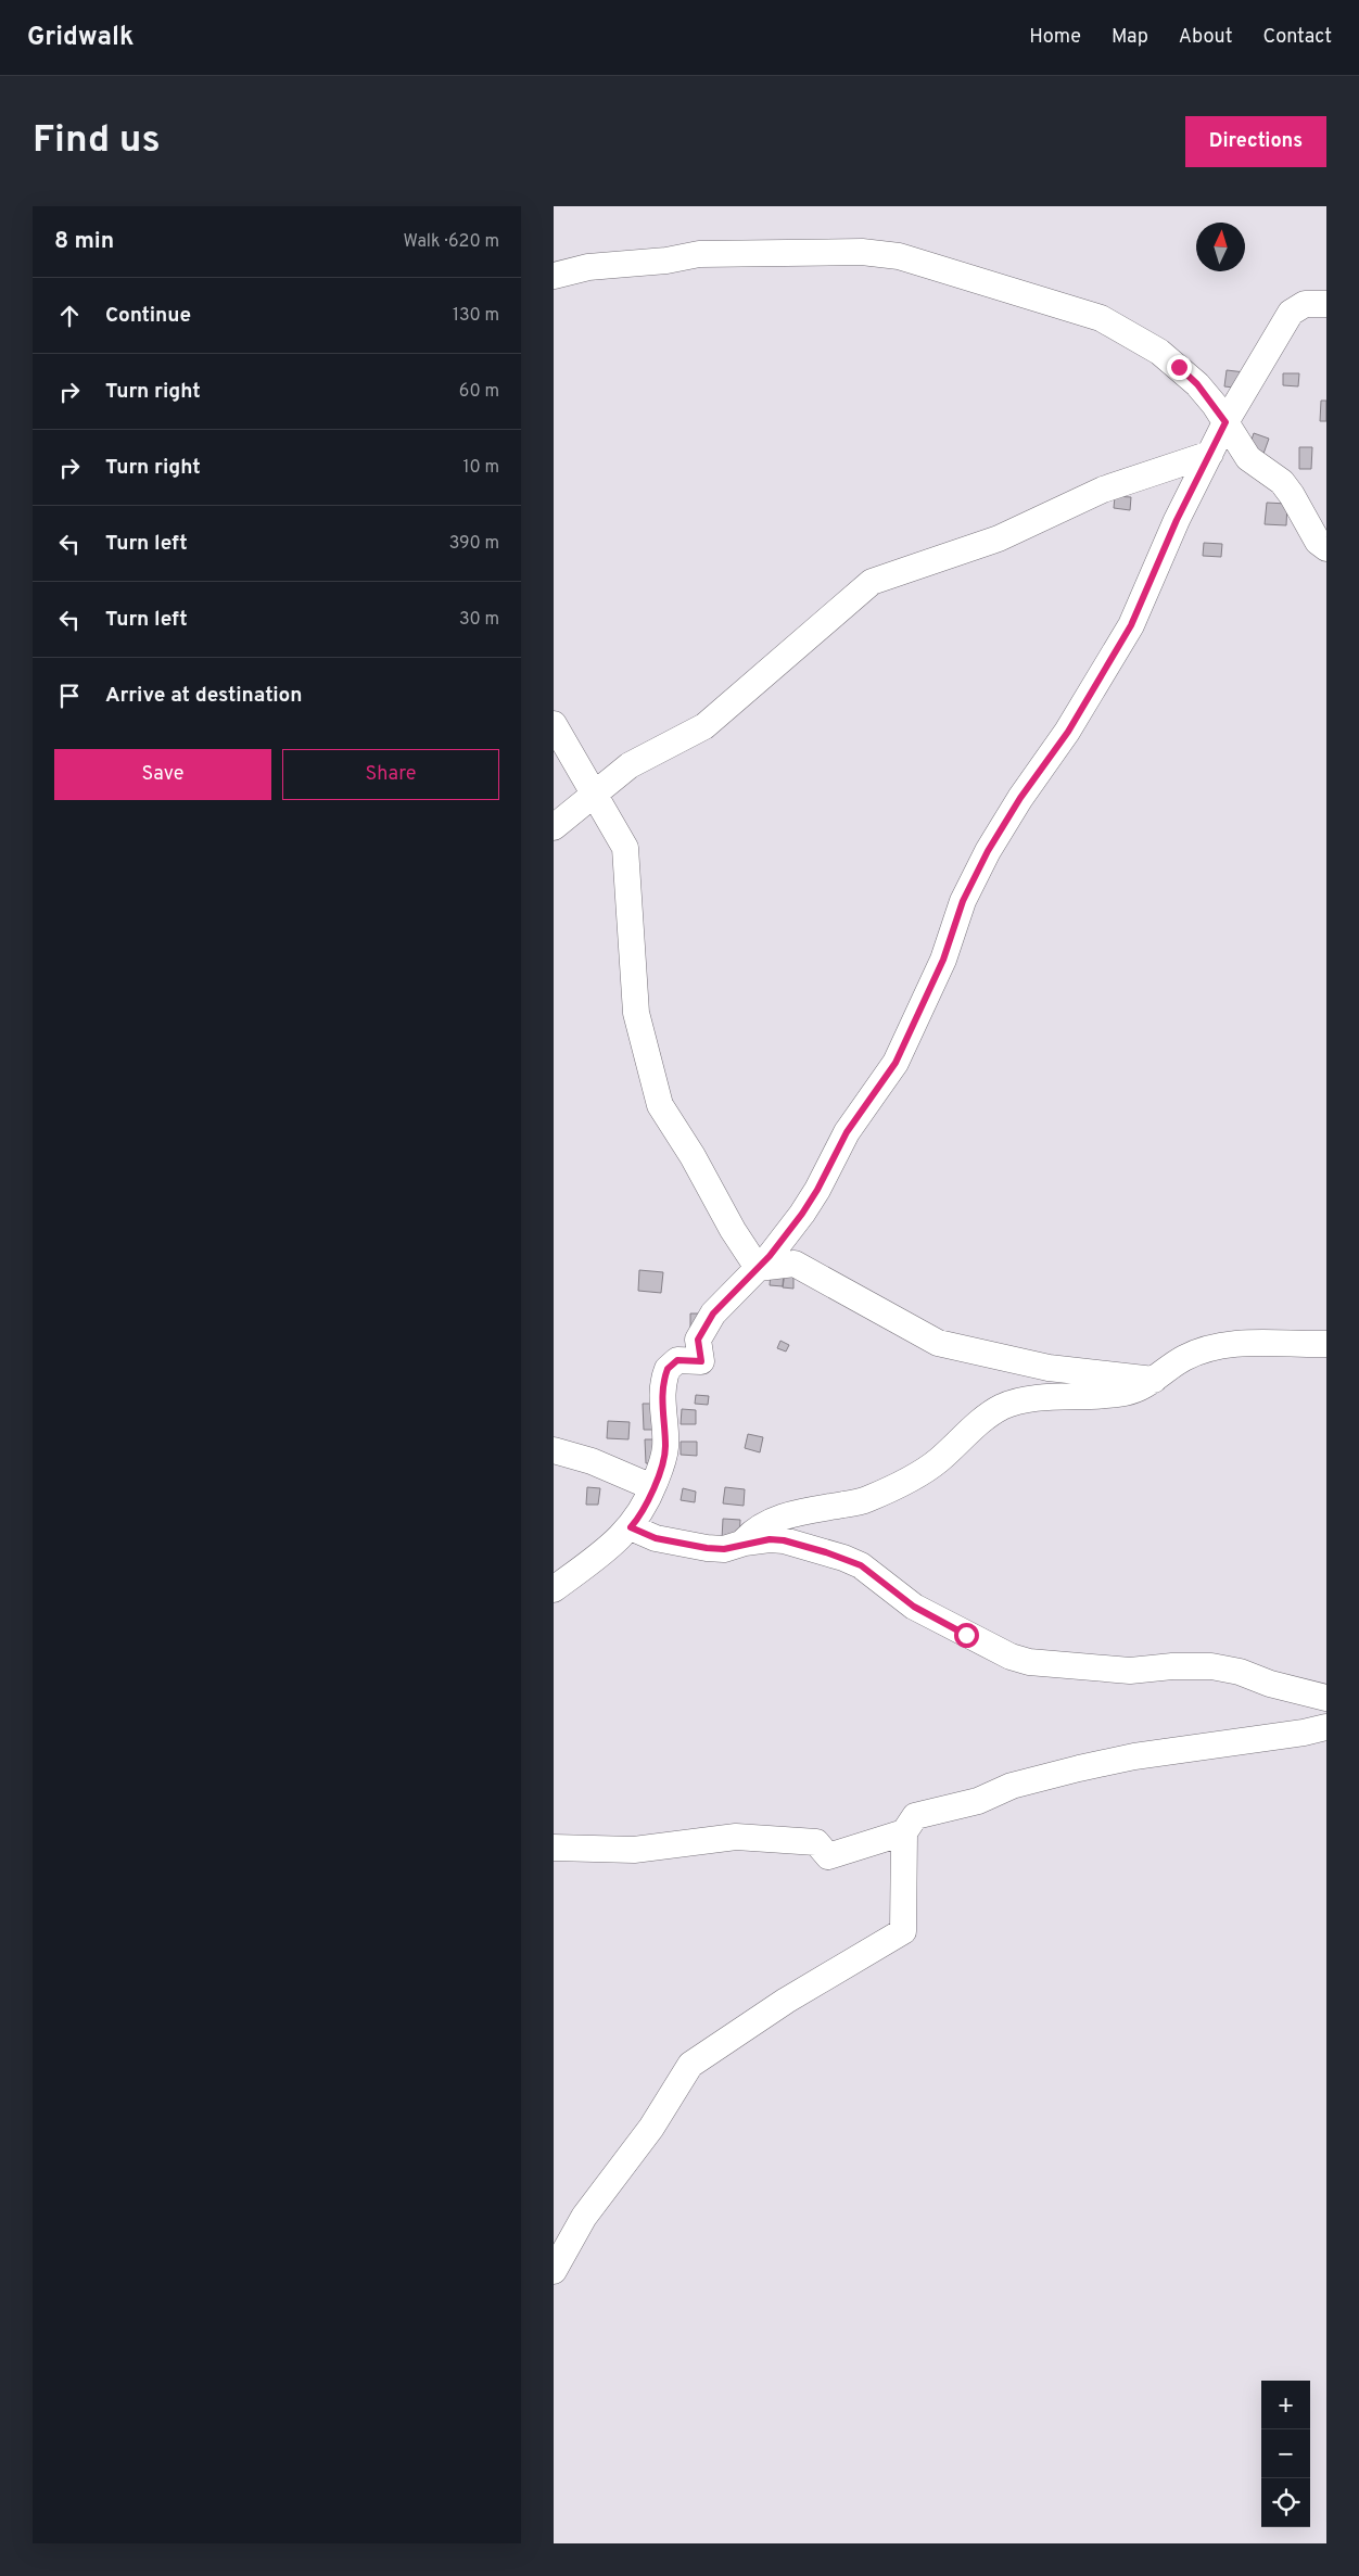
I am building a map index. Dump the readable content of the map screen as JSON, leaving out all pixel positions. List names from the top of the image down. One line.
{"north":"top","page":{"header":"Gridwalk","nav":["Home","Map","About","Contact"],"buttons":["Directions",["Save","Share"]],"title":"Find us","heading":["8 min","Walk · 620 m"],"list":[["Continue","130 m"],["Turn right","60 m"],["Turn right","10 m"],["Turn left","390 m"],["Turn left","30 m"],"Arrive at destination"],"map_buttons":["+","−"]}}
